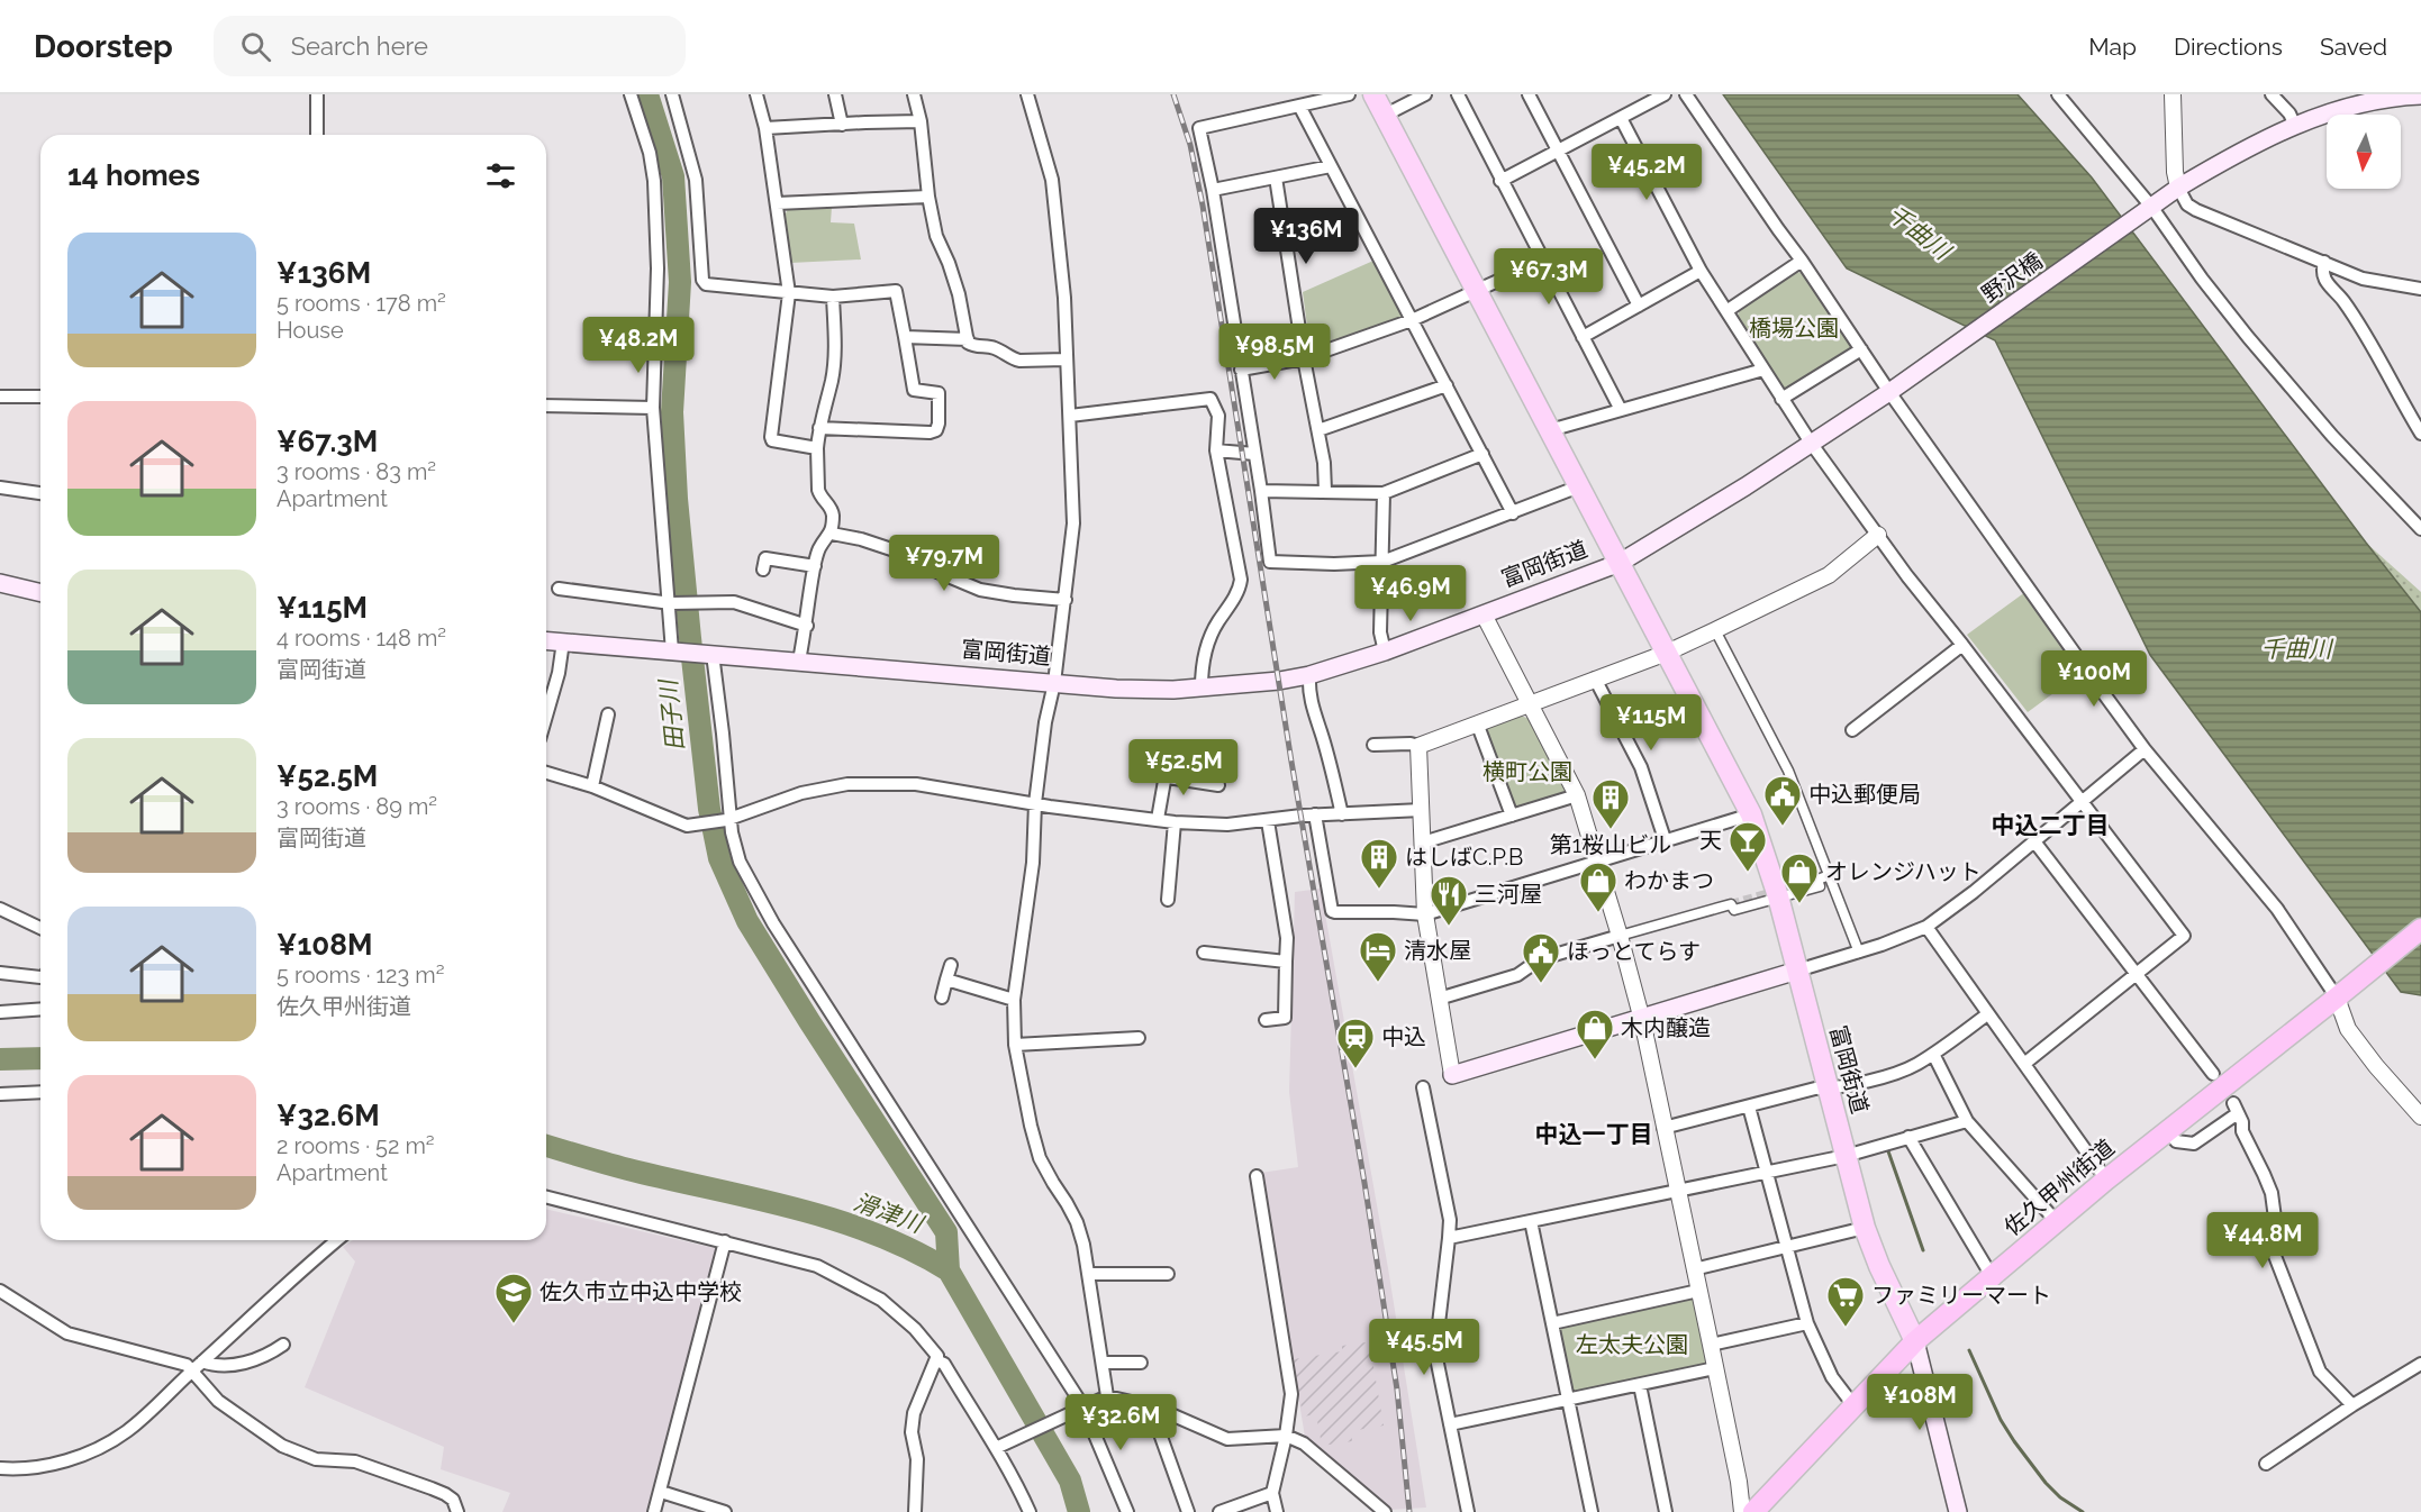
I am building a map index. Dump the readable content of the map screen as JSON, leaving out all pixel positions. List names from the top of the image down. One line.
{"streets":{"highway":["佐久甲州街道"],"main road":["野沢橋","富岡街道"]},"crossings":[["野沢橋","富岡街道"],["富岡街道","佐久甲州街道"]],"districts":["中込二丁目","中込一丁目"],"water":["千曲川","田子川","滑津川"],"parks":["橋場公園","横町公園","左太夫公園"],"places":{"public building":["中込郵便局","ほっとてらす"],"building":["第1桜山ビル","はしばC.P.B"],"bar":["天"],"shop":["オレンジハット","わかまつ","木内醸造"],"restaurant":["三河屋"],"hotel":["清水屋"],"station":["中込"],"school or university":["佐久市立中込中学校"],"supermarket":["ファミリーマート"]},"north":"bottom","page":{"header":"Doorstep","search":"Search here","nav":["Map","Directions","Saved"],"heading":"14 homes","price":["¥45.2M","¥136M","¥67.3M","¥48.2M","¥98.5M","¥79.7M","¥46.9M","¥100M","¥115M","¥52.5M","¥44.8M","¥45.5M","¥108M","¥32.6M"],"list":[{"name":"¥136M","note":"5 rooms · 178 m² · House"},{"name":"¥67.3M","note":"3 rooms · 83 m² · Apartment"},{"name":"¥115M","note":"4 rooms · 148 m² · 富岡街道"},{"name":"¥52.5M","note":"3 rooms · 89 m² · 富岡街道"},{"name":"¥108M","note":"5 rooms · 123 m² · 佐久甲州街道"},{"name":"¥32.6M","note":"2 rooms · 52 m² · Apartment"}]}}
